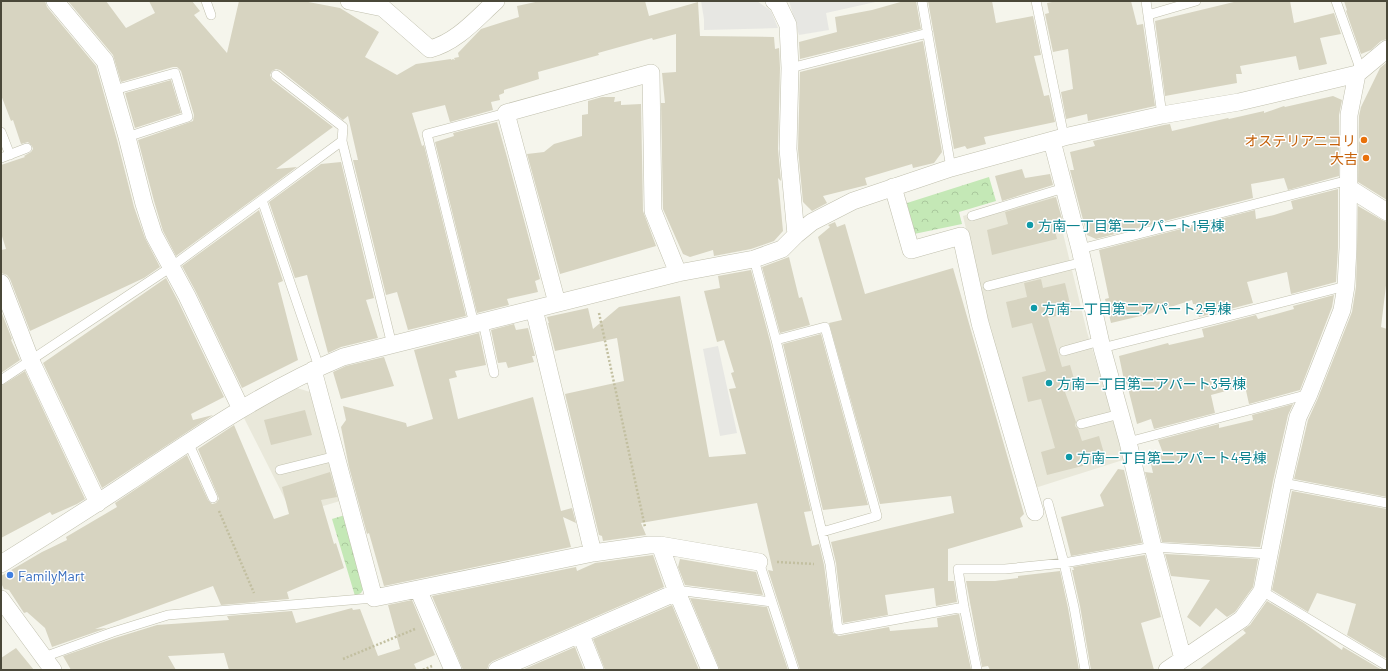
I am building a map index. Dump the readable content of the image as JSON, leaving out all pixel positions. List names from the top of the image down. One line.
{"places":["オステリアニコリ","大吉","方南一丁目第二アパート1号棟","方南一丁目第二アパート2号棟","方南一丁目第二アパート3号棟","方南一丁目第二アパート4号棟","FamilyMart"]}
